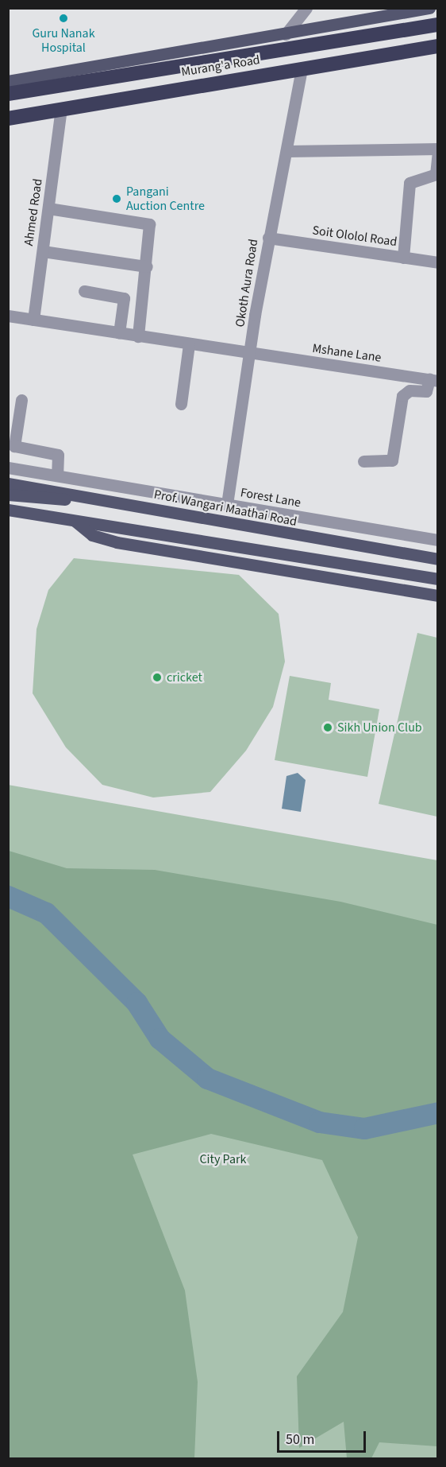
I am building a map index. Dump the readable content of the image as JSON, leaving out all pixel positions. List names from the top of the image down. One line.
{"streets":{"highway":["Murang'a Road"],"main road":["Prof. Wangari Maathai Road"],"street":["Ahmed Road","Soit Ololol Road","Okoth Aura Road","Mshane Lane","Forest Lane"]},"crossings":[["Murang'a Road","Ahmed Road"],["Murang'a Road","Okoth Aura Road"],["Ahmed Road","Mshane Lane"],["Soit Ololol Road","Okoth Aura Road"],["Okoth Aura Road","Mshane Lane"],["Okoth Aura Road","Forest Lane"]],"parks":["City Park"],"places":["Guru Nanak Hospital","Pangani Auction Centre","cricket","Sikh Union Club"],"scale_bar":"50 m"}
